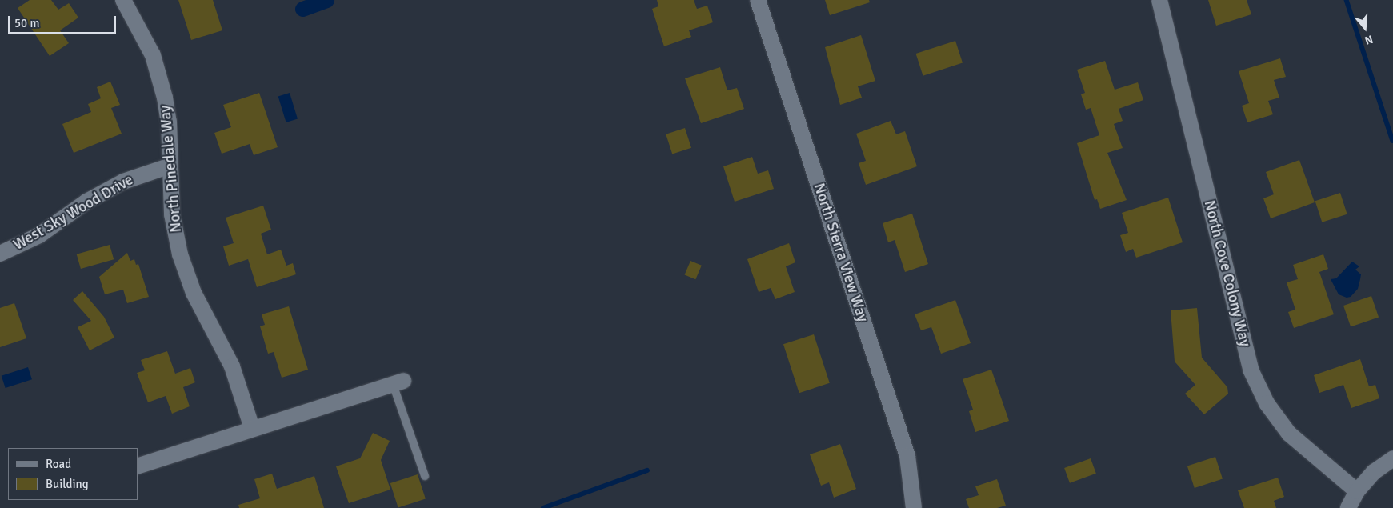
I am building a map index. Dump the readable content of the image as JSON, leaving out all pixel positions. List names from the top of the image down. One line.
{"streets":{"street":["North Pinedale Way","West Sky Wood Drive","North Sierra View Way","North Cove Colony Way"]},"crossings":[["North Pinedale Way","West Sky Wood Drive"]],"legend":["Road","Building"],"scale_bar":"50 m","north":"bottom"}
